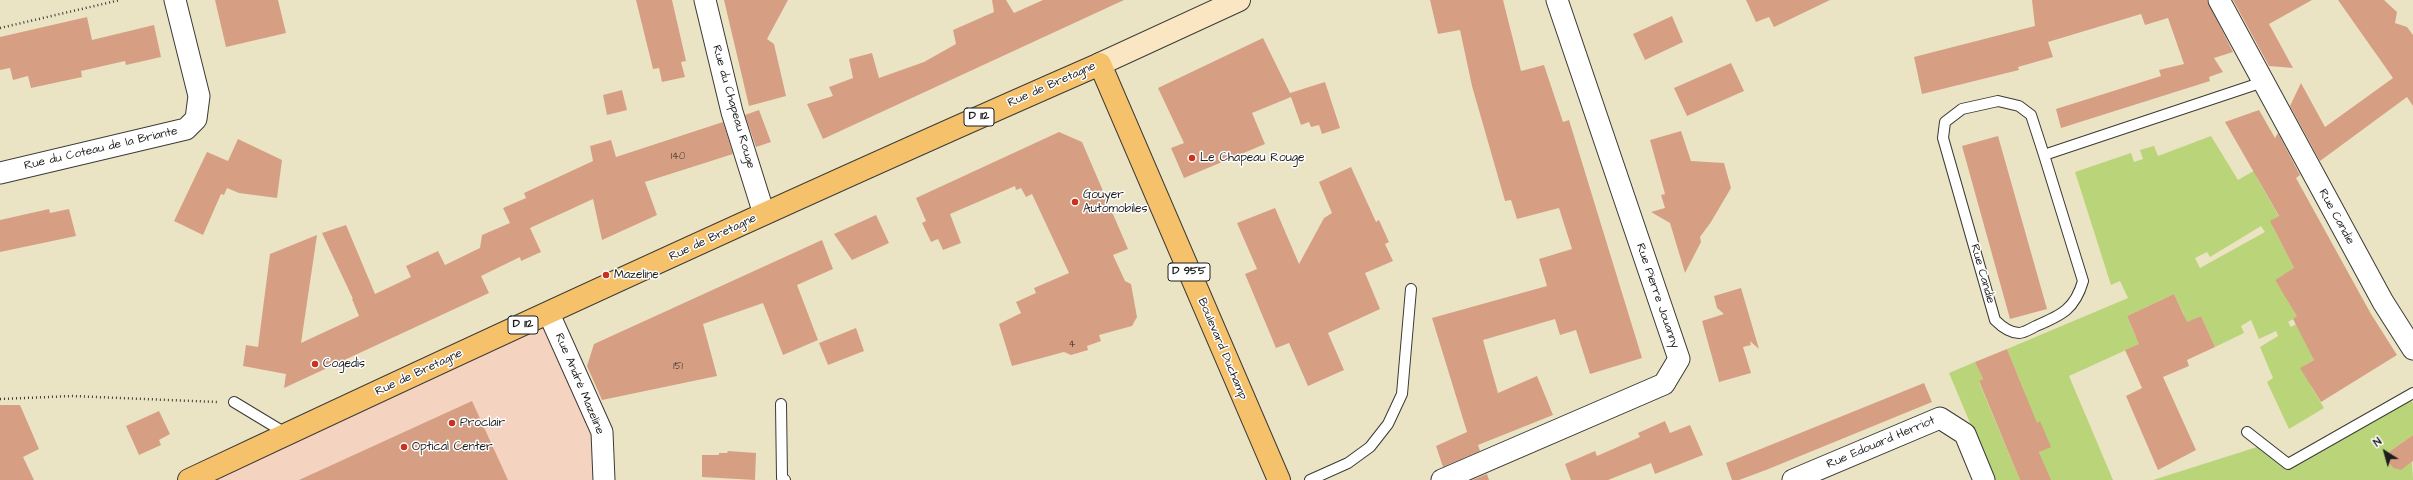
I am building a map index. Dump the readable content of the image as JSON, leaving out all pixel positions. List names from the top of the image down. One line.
{"streets":{"main road":["Rue de Bretagne","D 112","D 955","Boulevard Duchamp"],"street":["Rue du Chapeau Rouge","Rue du Coteau de la Briante","Rue Candie","Rue Pierre Jouanny","Rue André Mazeline","Rue Edouard Herriot"]},"crossings":[["Rue de Bretagne","Rue du Chapeau Rouge"],["Rue de Bretagne","Boulevard Duchamp"],["Rue de Bretagne","Rue André Mazeline"]],"places":["Le Chapeau Rouge","Gouyer Automobiles","Mazeline","Cogedis","Proclair","Optical Center"],"house_numbers":["140","4","151"],"north":"top left"}
